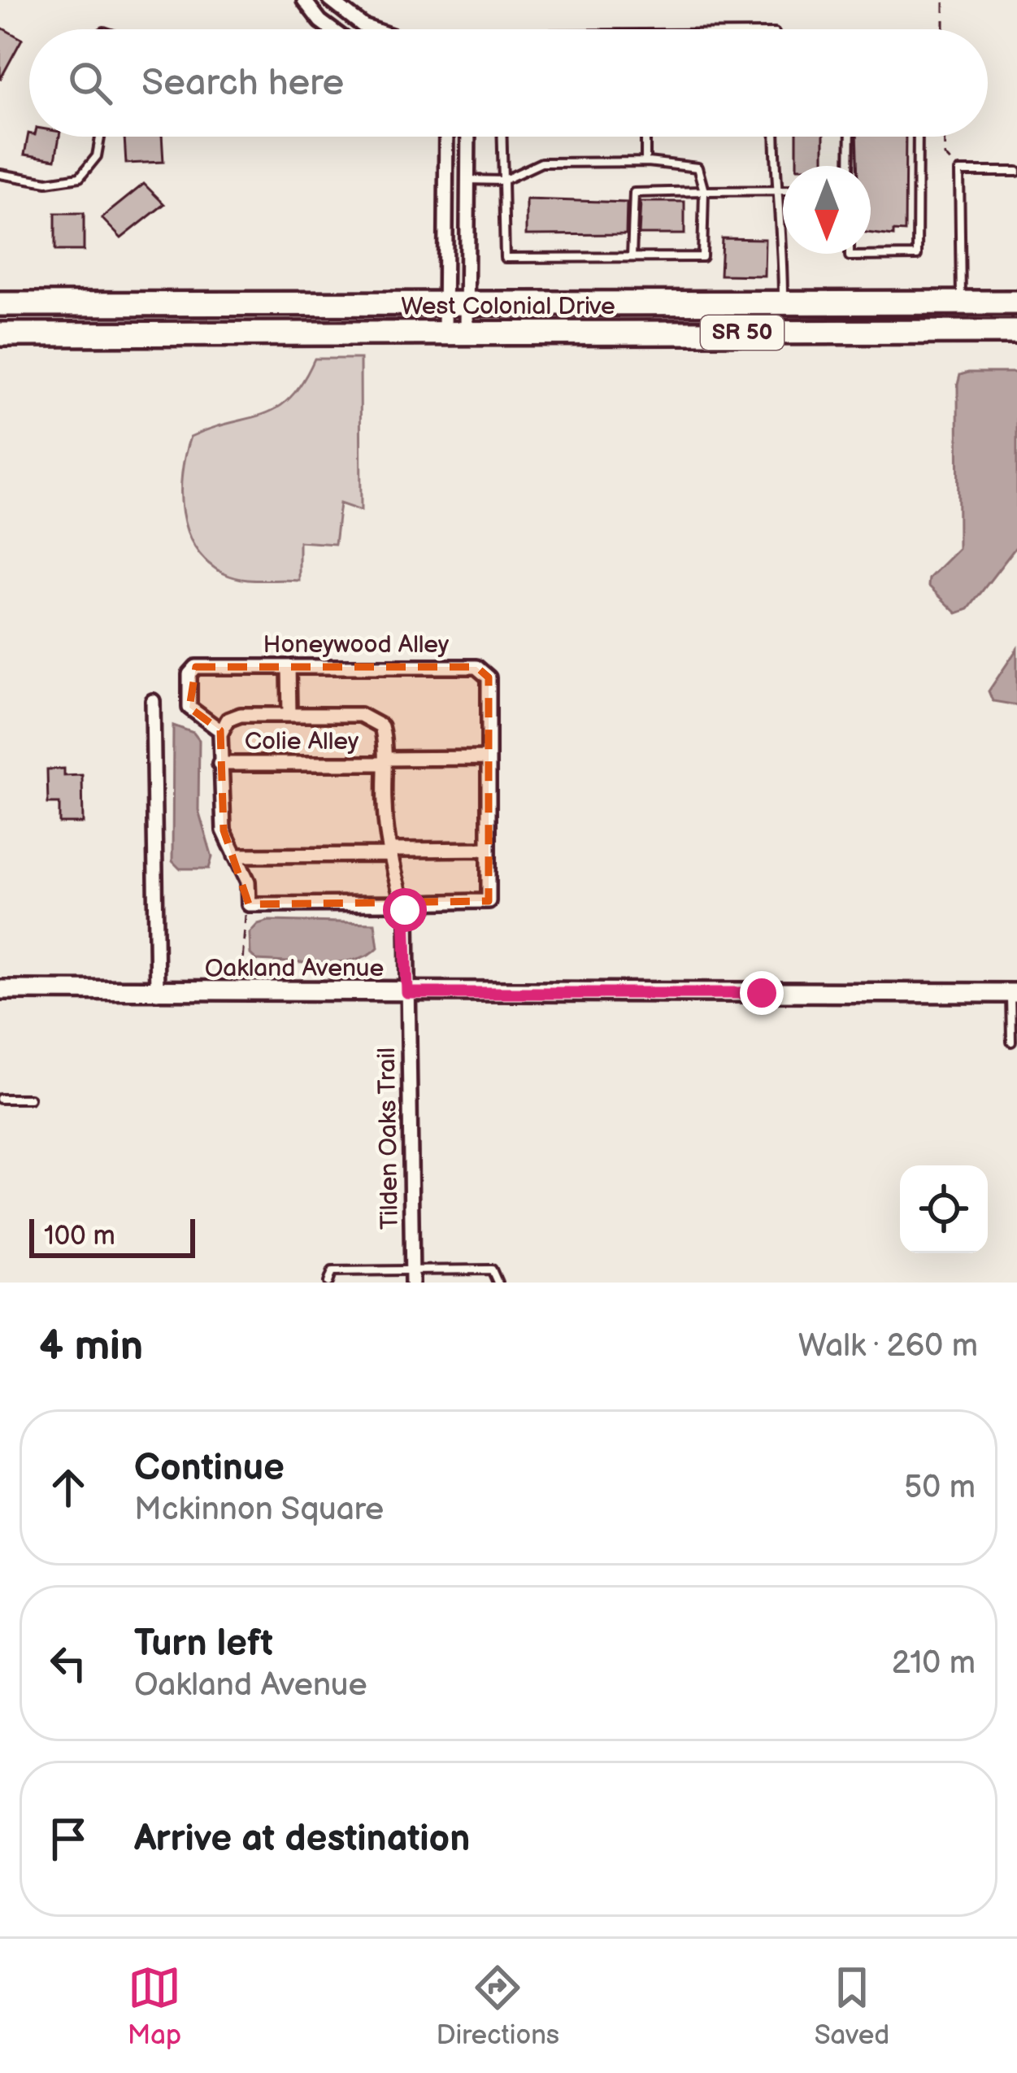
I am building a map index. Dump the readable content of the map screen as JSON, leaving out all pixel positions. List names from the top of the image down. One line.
{"streets":{"highway":["West Colonial Drive","SR 50"],"street":["Honeywood Alley","Colie Alley","Oakland Avenue","Tilden Oaks Trail"]},"crossings":[["Honeywood Alley","Colie Alley"],["Honeywood Alley","Tilden Oaks Trail"],["Colie Alley","Tilden Oaks Trail"],["Oakland Avenue","Tilden Oaks Trail"]],"scale_bar":"100 m","north":"bottom","page":{"search":"Search here","scale":"100 m","heading":["4 min","Walk · 260 m"],"list":[["Continue","Mckinnon Square","50 m"],["Turn left","Oakland Avenue","210 m"],"Arrive at destination"],"nav":["Map","Directions","Saved"]}}
